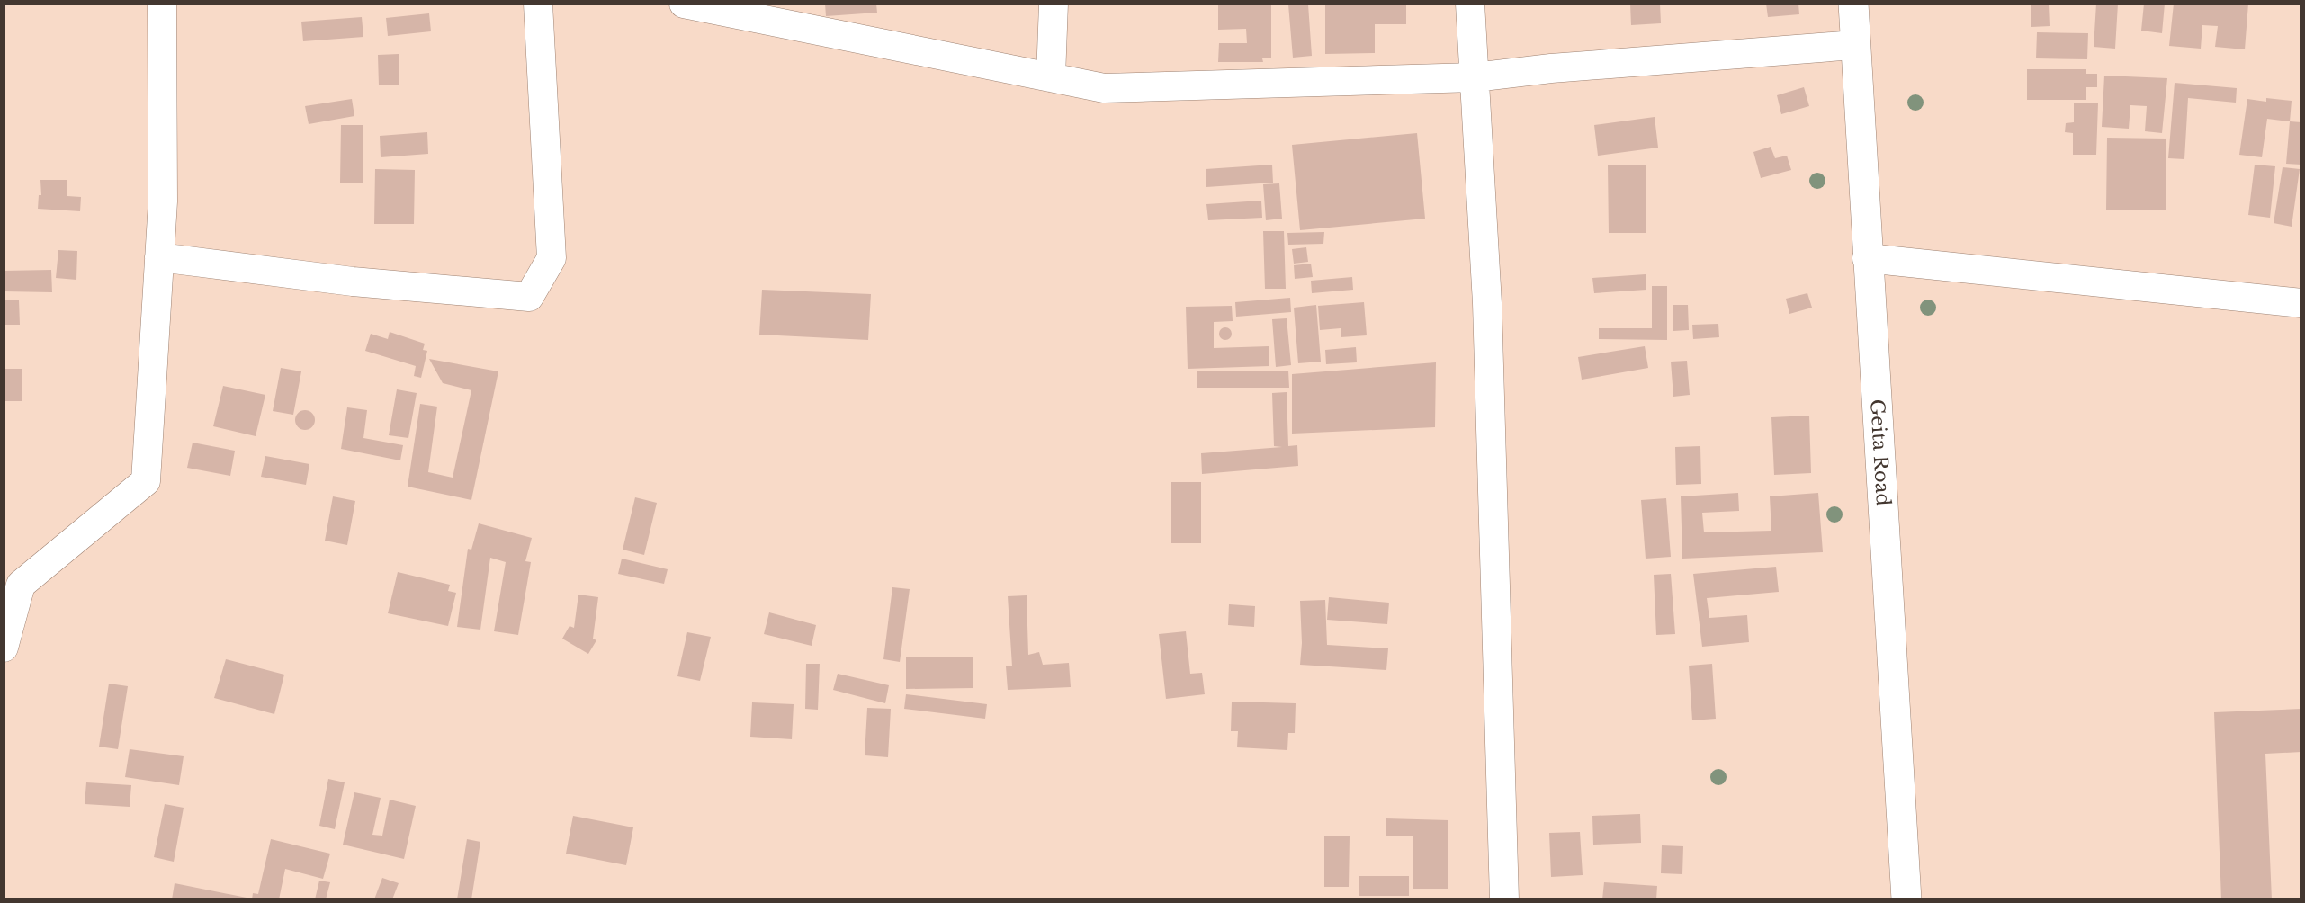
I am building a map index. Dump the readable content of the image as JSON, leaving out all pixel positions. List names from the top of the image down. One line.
{"streets":{"main road":["Geita Road"]}}
